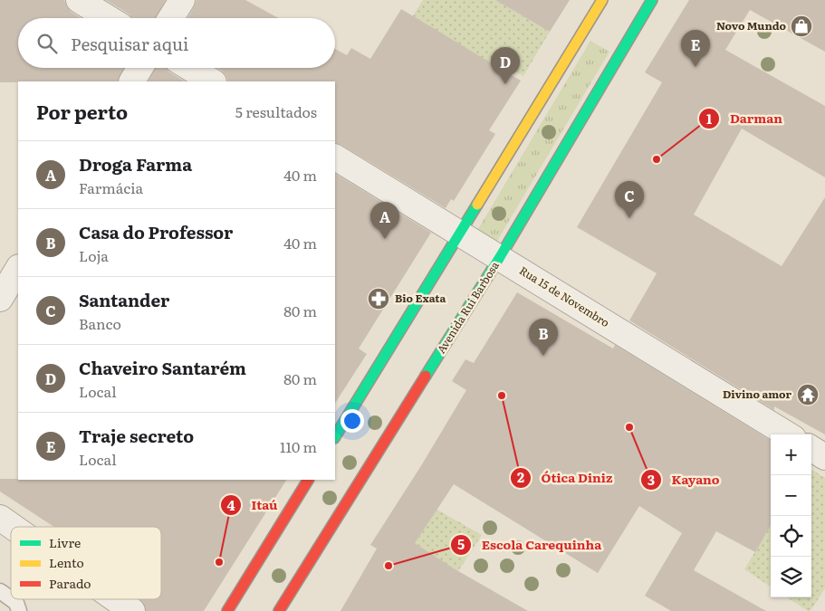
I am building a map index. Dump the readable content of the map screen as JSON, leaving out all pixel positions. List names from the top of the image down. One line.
{"streets":{"main road":["Avenida Rui Barbosa"],"street":["Rua 15 de Novembro"]},"crossings":[["Rua 15 de Novembro","Avenida Rui Barbosa"]],"places":{"shop":["Novo Mundo"],"other":["Darman","Ótica Diniz","Kayano","Itaú","Escola Carequinha"],"pharmacy":["Bio Exata"],"temple":["Divino amor"]},"legend":["Livre","Lento","Parado"],"page":{"search":"Pesquisar aqui","pins":["E","D","C","A","B"],"heading":["Por perto","5 resultados"],"list":[{"mark":"A","name":"Droga Farma","note":"Farmácia","value":"40 m"},{"mark":"B","name":"Casa do Professor","note":"Loja","value":"40 m"},{"mark":"C","name":"Santander","note":"Banco","value":"80 m"},{"mark":"D","name":"Chaveiro Santarém","note":"Local","value":"80 m"},{"mark":"E","name":"Traje secreto","note":"Local","value":"110 m"}],"map_buttons":["+","−"]}}
